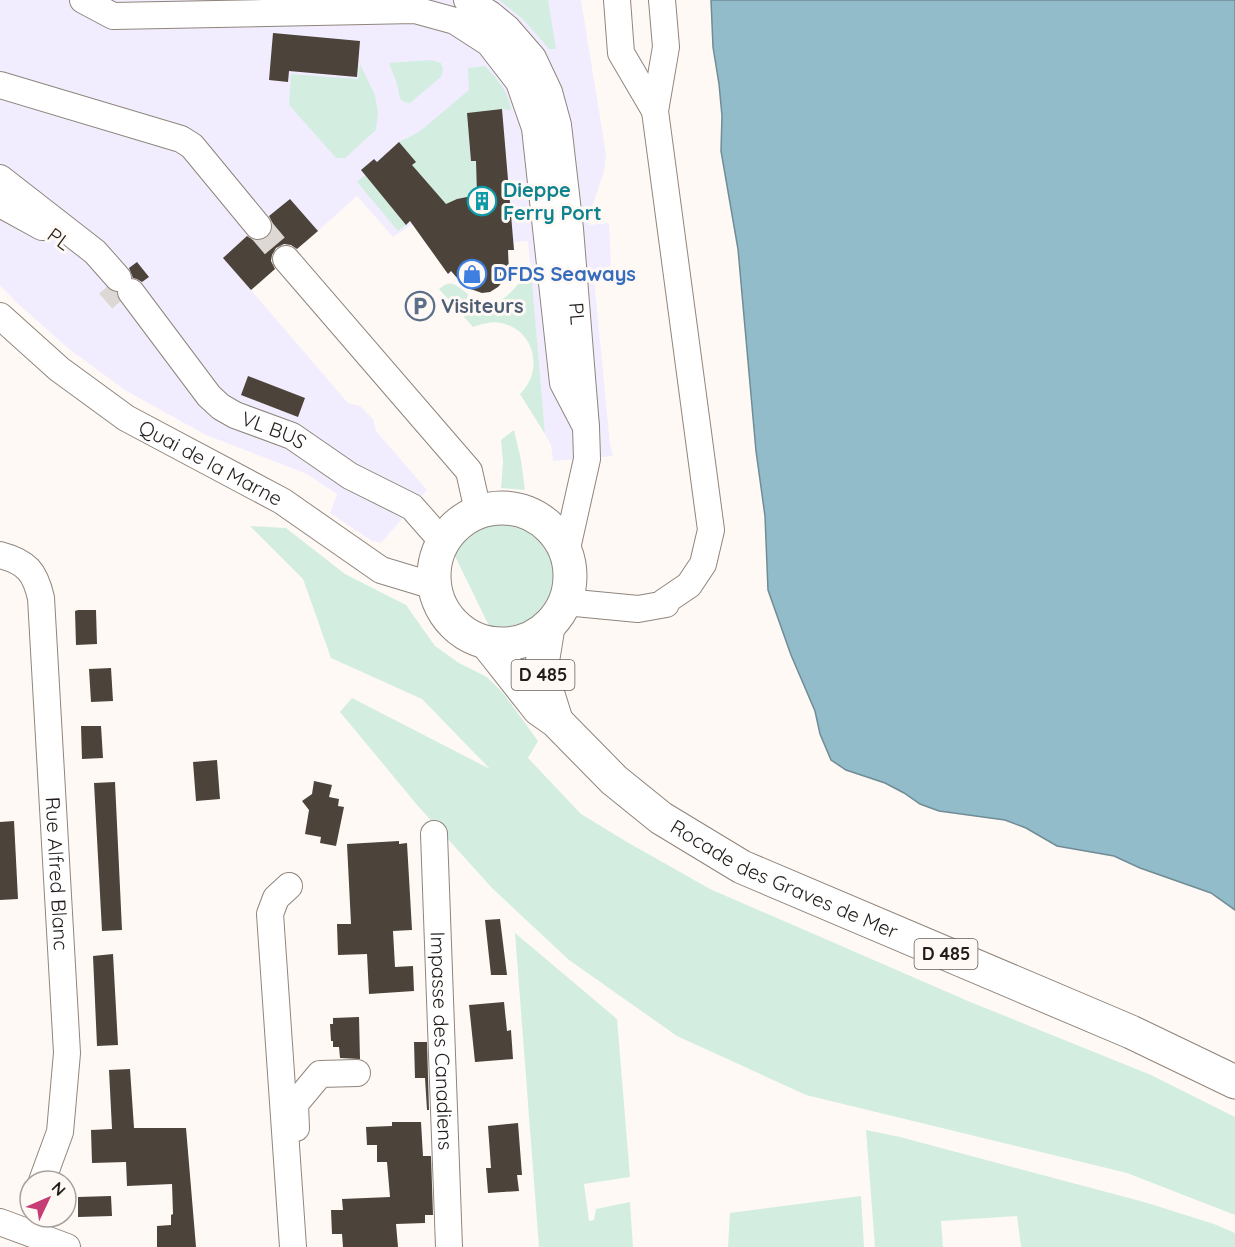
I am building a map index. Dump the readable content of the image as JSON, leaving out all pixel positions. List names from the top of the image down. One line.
{"streets":{"main road":["D 485","Rocade des Graves de Mer"],"street":["PL","VL BUS","Quai de la Marne","Rue Alfred Blanc","Impasse des Canadiens"]},"crossings":[["PL","VL BUS"],["PL","Quai de la Marne"],["PL","D 485"],["PL","Rocade des Graves de Mer"],["VL BUS","Quai de la Marne"],["VL BUS","D 485"],["VL BUS","Rocade des Graves de Mer"],["Quai de la Marne","D 485"],["Quai de la Marne","Rocade des Graves de Mer"],["D 485","Rocade des Graves de Mer"]],"places":{"building":["Dieppe Ferry Port"],"shop":["DFDS Seaways"],"parking":["Visiteurs"]},"north":"top right"}
